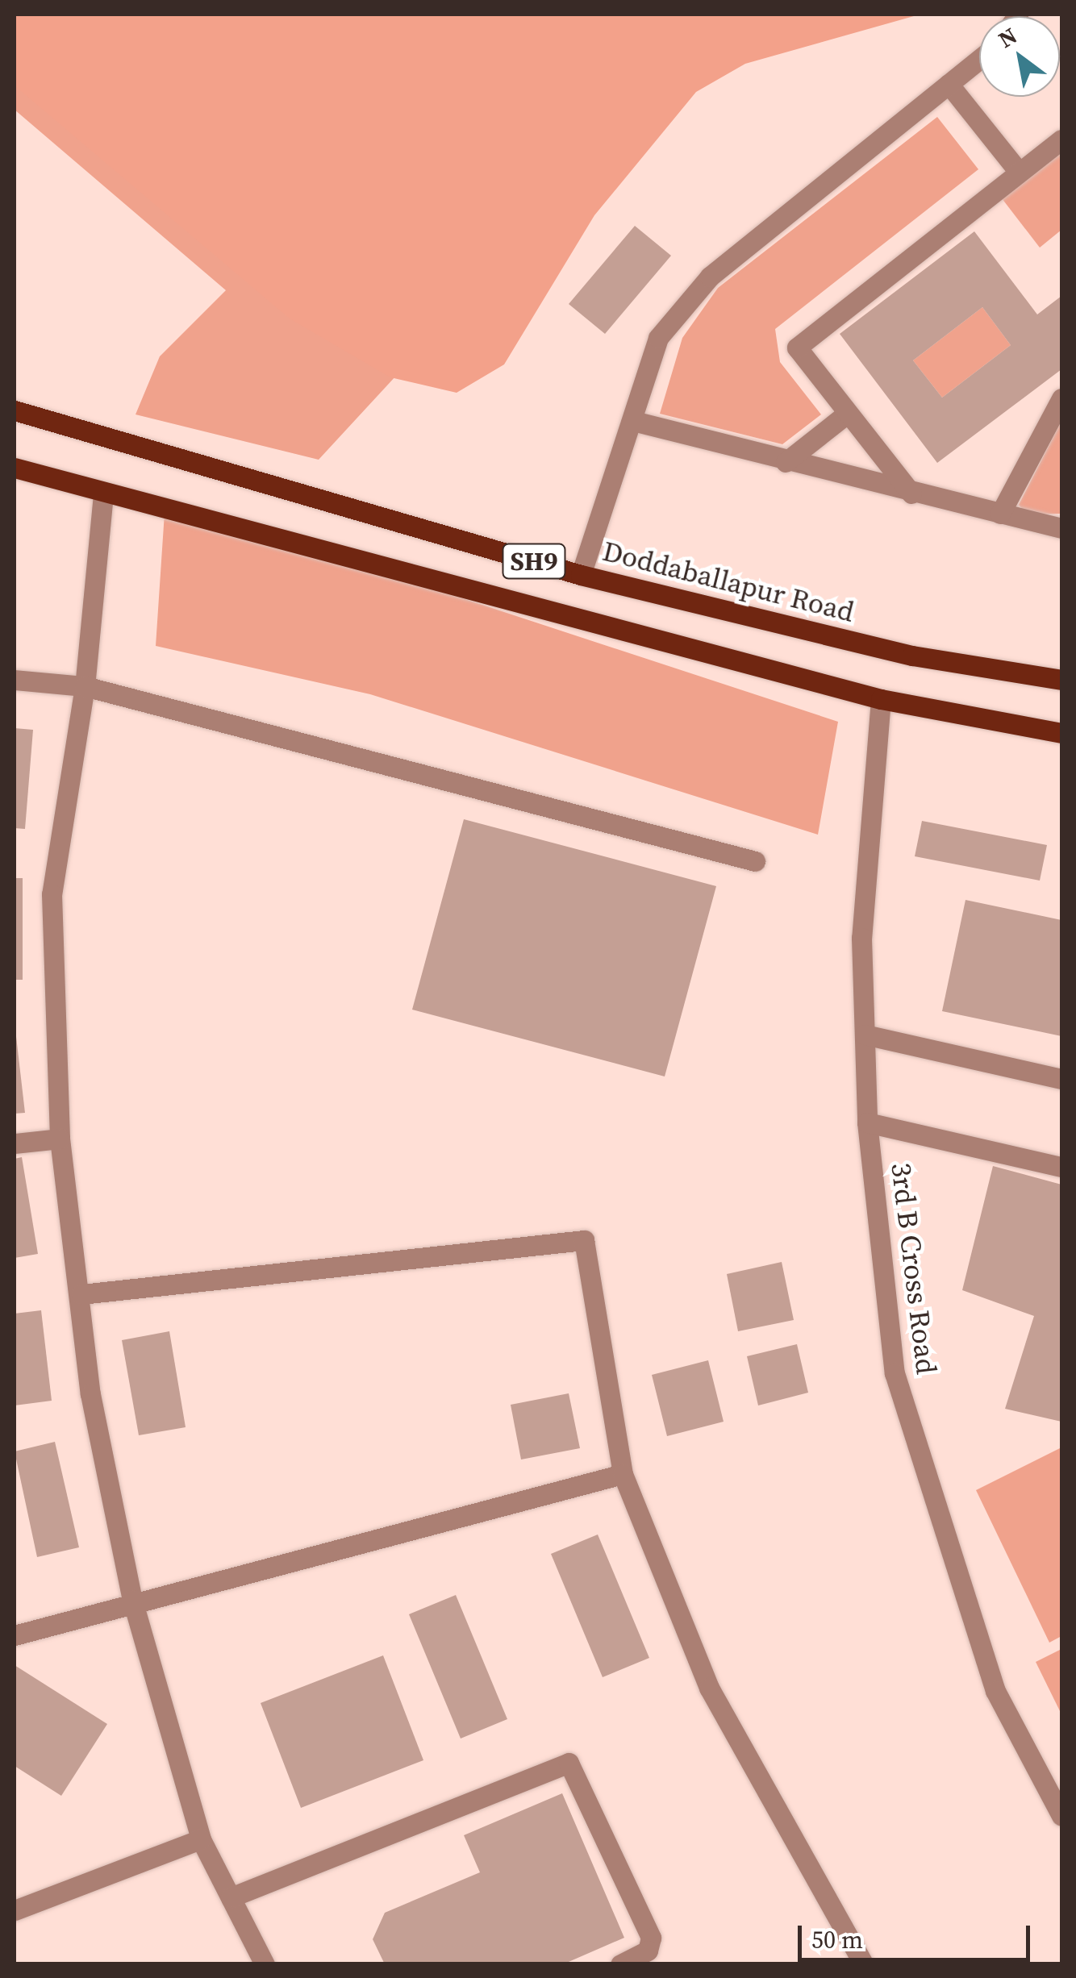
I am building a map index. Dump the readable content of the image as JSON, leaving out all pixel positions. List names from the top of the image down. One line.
{"streets":{"main road":["SH9","Doddaballapur Road"],"street":["3rd B Cross Road"]},"crossings":[["SH9","3rd B Cross Road"]],"scale_bar":"50 m","north":"top left"}
